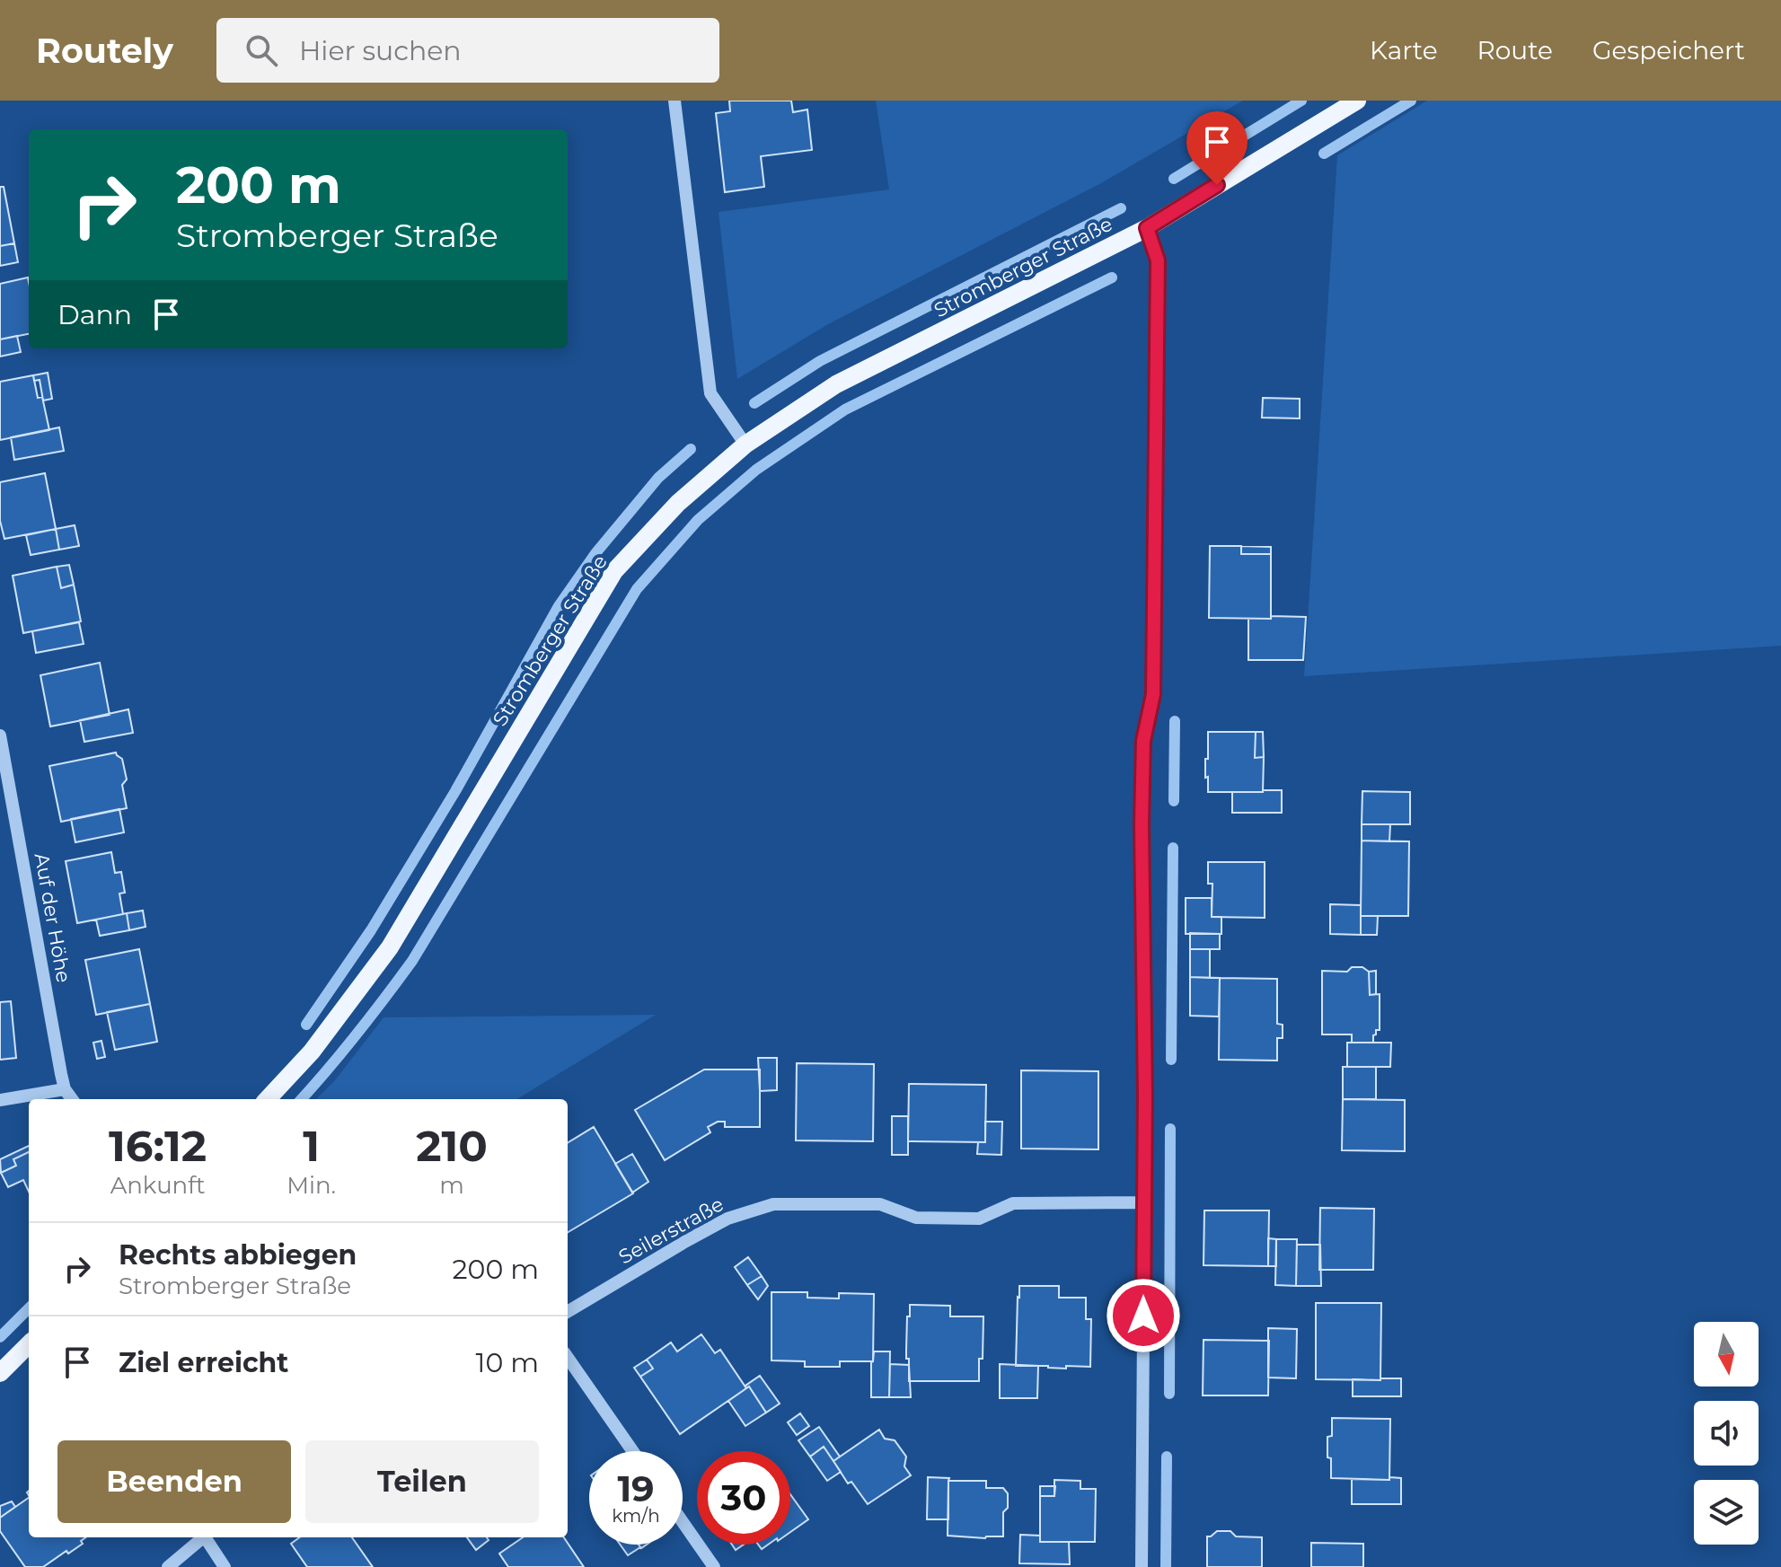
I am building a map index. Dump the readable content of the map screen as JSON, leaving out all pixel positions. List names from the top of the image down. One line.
{"streets":{"main road":["Stromberger Straße"],"street":["Auf der Höhe","Seilerstraße"]},"north":"bottom","page":{"header":"Routely","search":"Hier suchen","nav":["Karte","Route","Gespeichert"],"turn":["200 m","Stromberger Straße"],"then":"Dann","eta":["16:12","Ankunft","1","Min.","210","m"],"list":[{"name":"Rechts abbiegen","note":"Stromberger Straße","value":"200 m"},{"name":"Ziel erreicht","value":"10 m"}],"buttons":["Beenden","Teilen"],"speed":"19 km/h","limit":"30"}}
